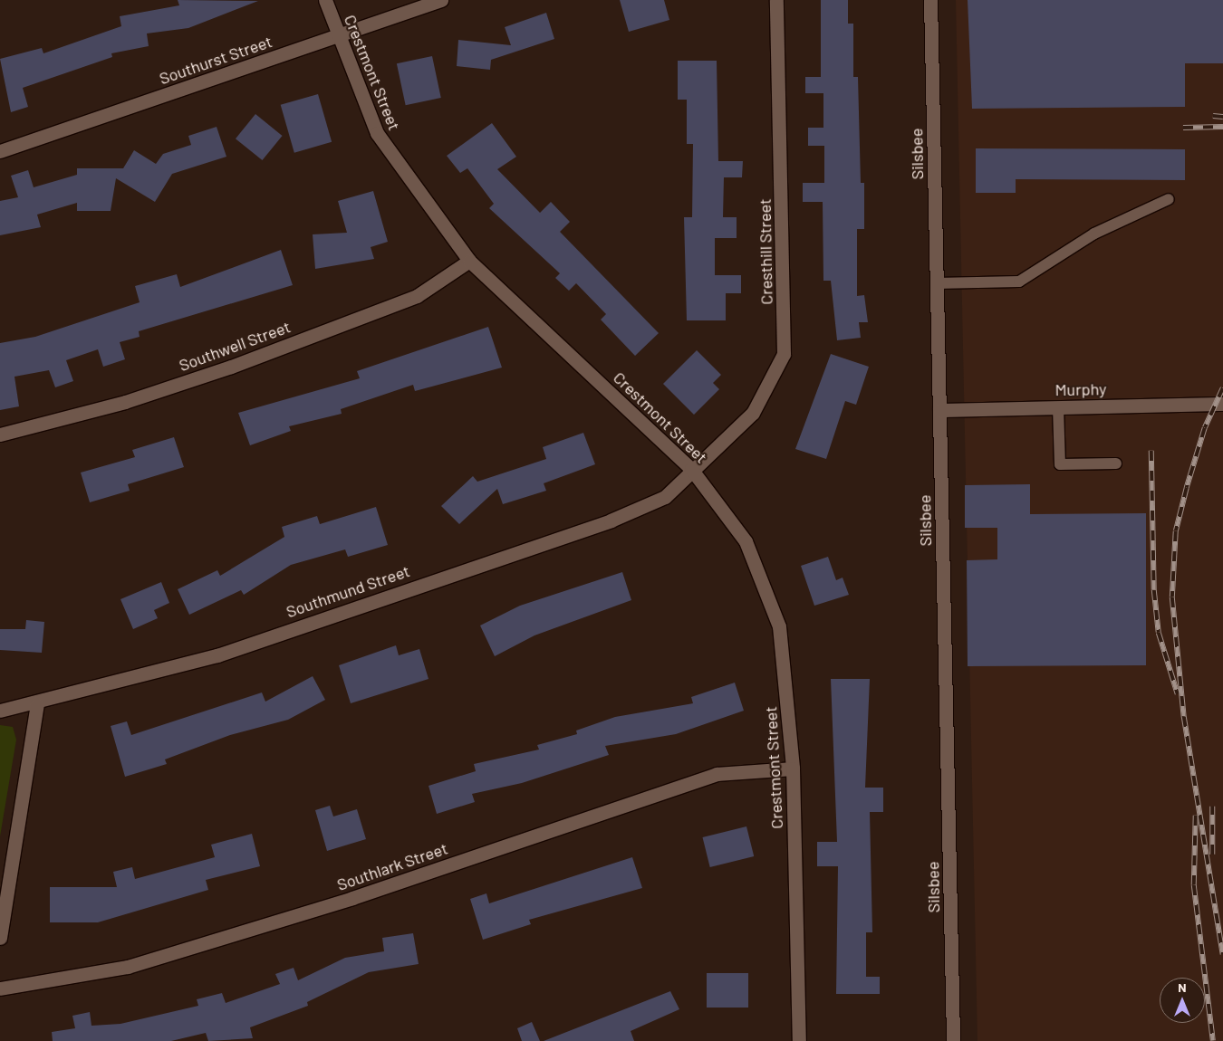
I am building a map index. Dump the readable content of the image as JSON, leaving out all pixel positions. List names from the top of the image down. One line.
{"streets":{"street":["Southurst Street","Crestmont Street","Silsbee","Cresthill Street","Southwell Street","Murphy","Southmund Street","Southlark Street"]},"crossings":[["Southurst Street","Crestmont Street"],["Crestmont Street","Cresthill Street"],["Crestmont Street","Southwell Street"],["Crestmont Street","Southmund Street"],["Crestmont Street","Southlark Street"],["Silsbee","Murphy"],["Cresthill Street","Southmund Street"]],"north":"top"}
